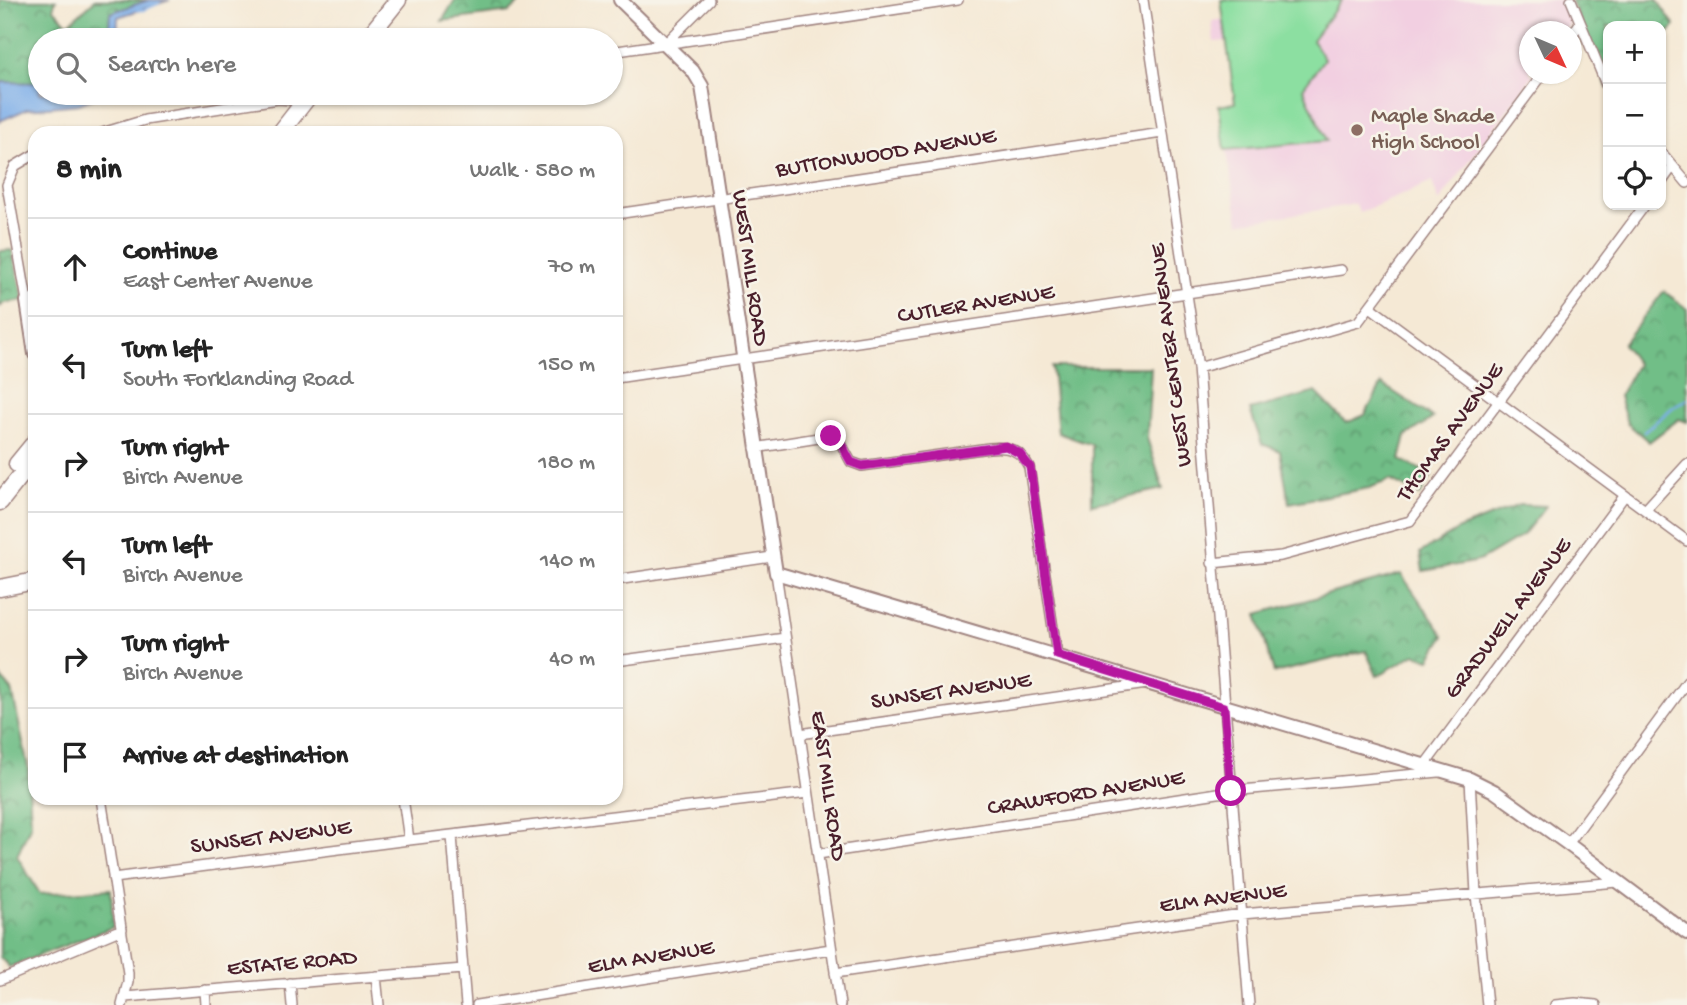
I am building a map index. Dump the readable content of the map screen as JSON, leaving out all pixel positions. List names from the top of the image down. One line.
{"streets":{"street":["BUTTONWOOD AVENUE","WEST MILL ROAD","CUTLER AVENUE","WEST CENTER AVENUE","THOMAS AVENUE","GRADWELL AVENUE","SUNSET AVENUE","EAST MILL ROAD","CRAWFORD AVENUE","ELM AVENUE","ESTATE ROAD"]},"crossings":[["BUTTONWOOD AVENUE","WEST MILL ROAD"],["BUTTONWOOD AVENUE","WEST CENTER AVENUE"],["WEST MILL ROAD","CUTLER AVENUE"],["WEST MILL ROAD","EAST MILL ROAD"],["CUTLER AVENUE","WEST CENTER AVENUE"],["WEST CENTER AVENUE","THOMAS AVENUE"],["WEST CENTER AVENUE","CRAWFORD AVENUE"],["WEST CENTER AVENUE","ELM AVENUE"],["SUNSET AVENUE","EAST MILL ROAD"],["EAST MILL ROAD","CRAWFORD AVENUE"],["EAST MILL ROAD","ELM AVENUE"]],"places":["Maple Shade High School"],"north":"bottom right","page":{"map_buttons":["+","−"],"search":"Search here","heading":["8 min","Walk · 580 m"],"list":[["Continue","East Center Avenue","70 m"],["Turn left","South Forklanding Road","150 m"],["Turn right","Birch Avenue","180 m"],["Turn left","Birch Avenue","140 m"],["Turn right","Birch Avenue","40 m"],"Arrive at destination"]}}
